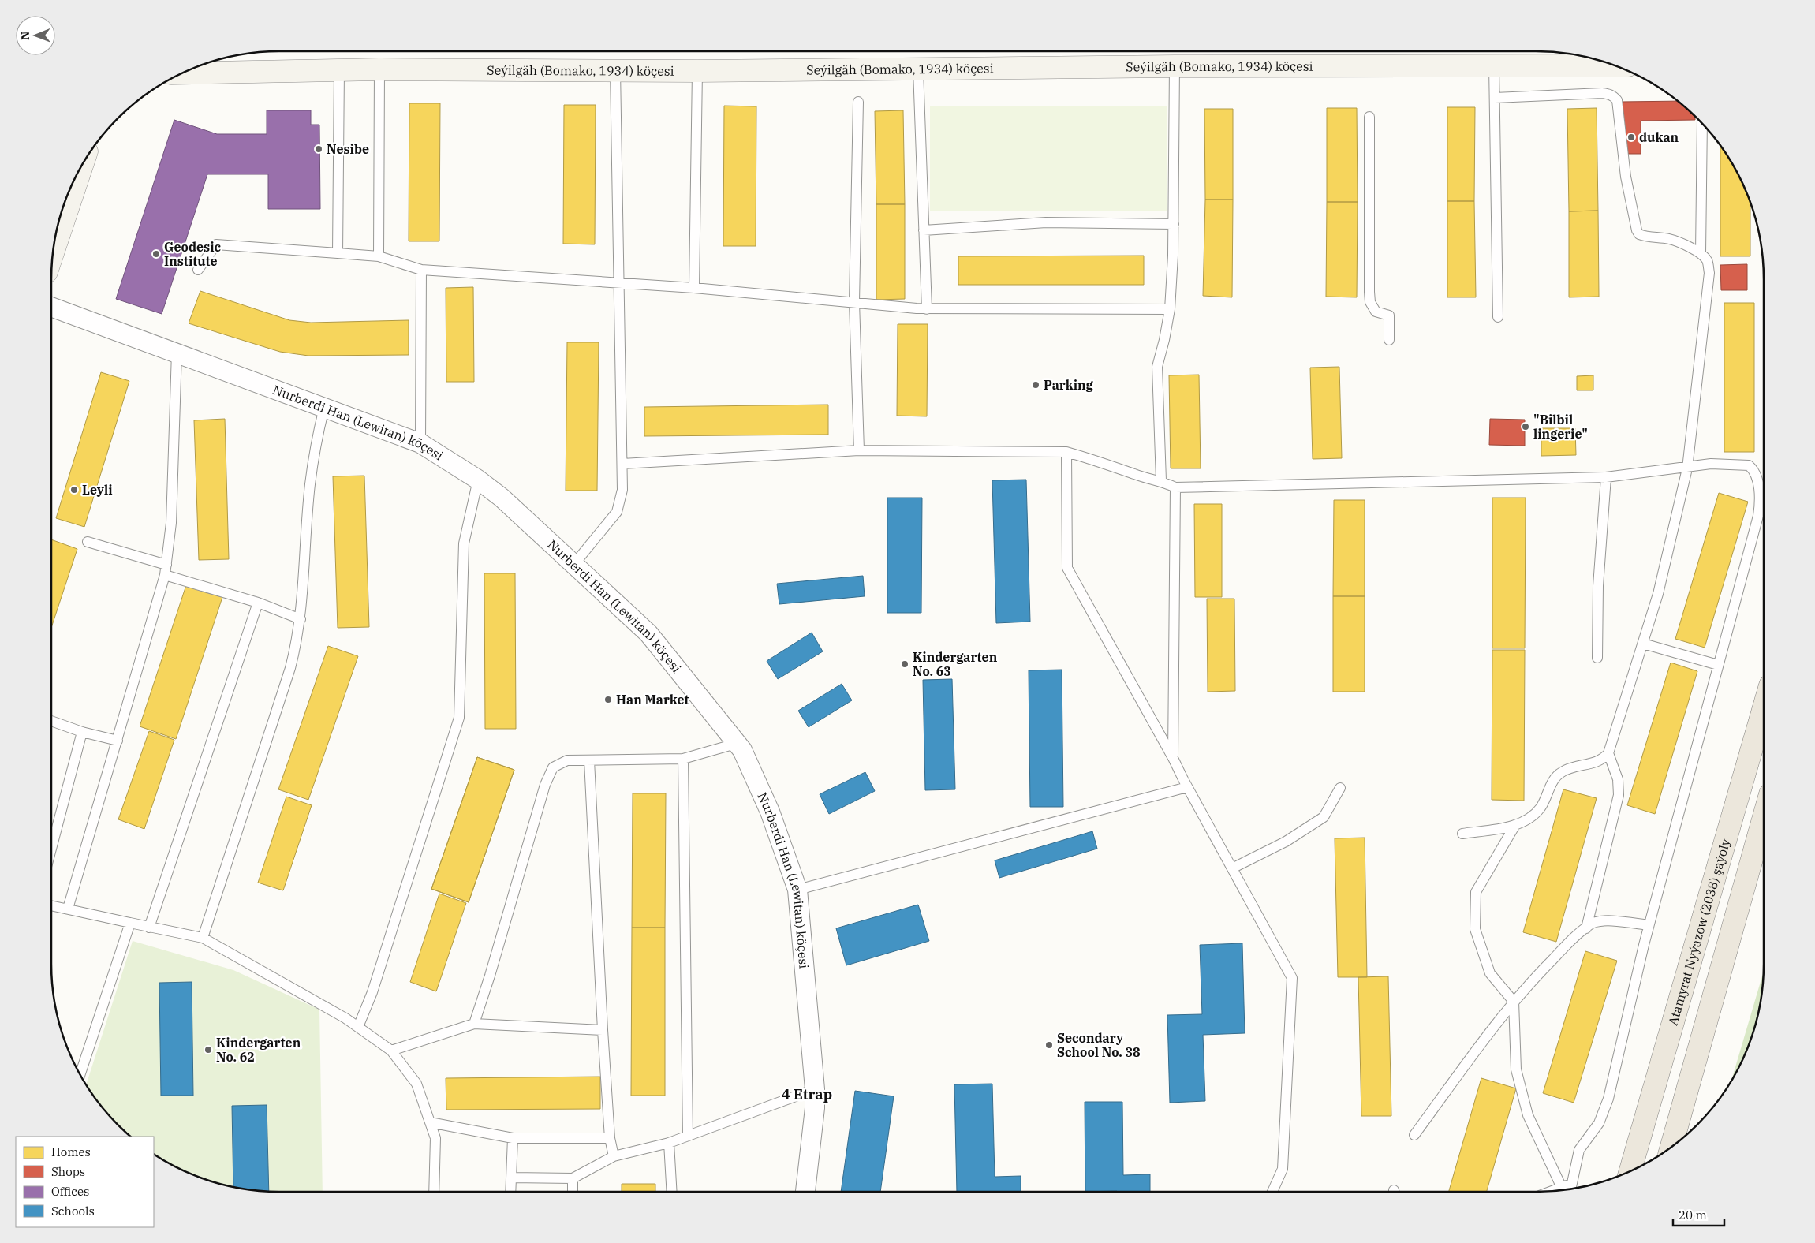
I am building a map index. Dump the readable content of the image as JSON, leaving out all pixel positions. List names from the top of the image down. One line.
{"streets":{"main road":["Atamyrat Nyýazow (2038) şaýoly"],"street":["Seýilgäh (Bomako, 1934) köçesi","Nurberdi Han (Lewitan) köçesi"]},"districts":["4 Etrap"],"places":["dukan","Nesibe","Geodesic Institute","Parking","\"Bilbil lingerie\"","Leyli","Kindergarten No. 63","Han Market","Secondary School No. 38","Kindergarten No. 62"],"legend":["Homes","Shops","Offices","Schools"],"scale_bar":"20 m","north":"left"}
